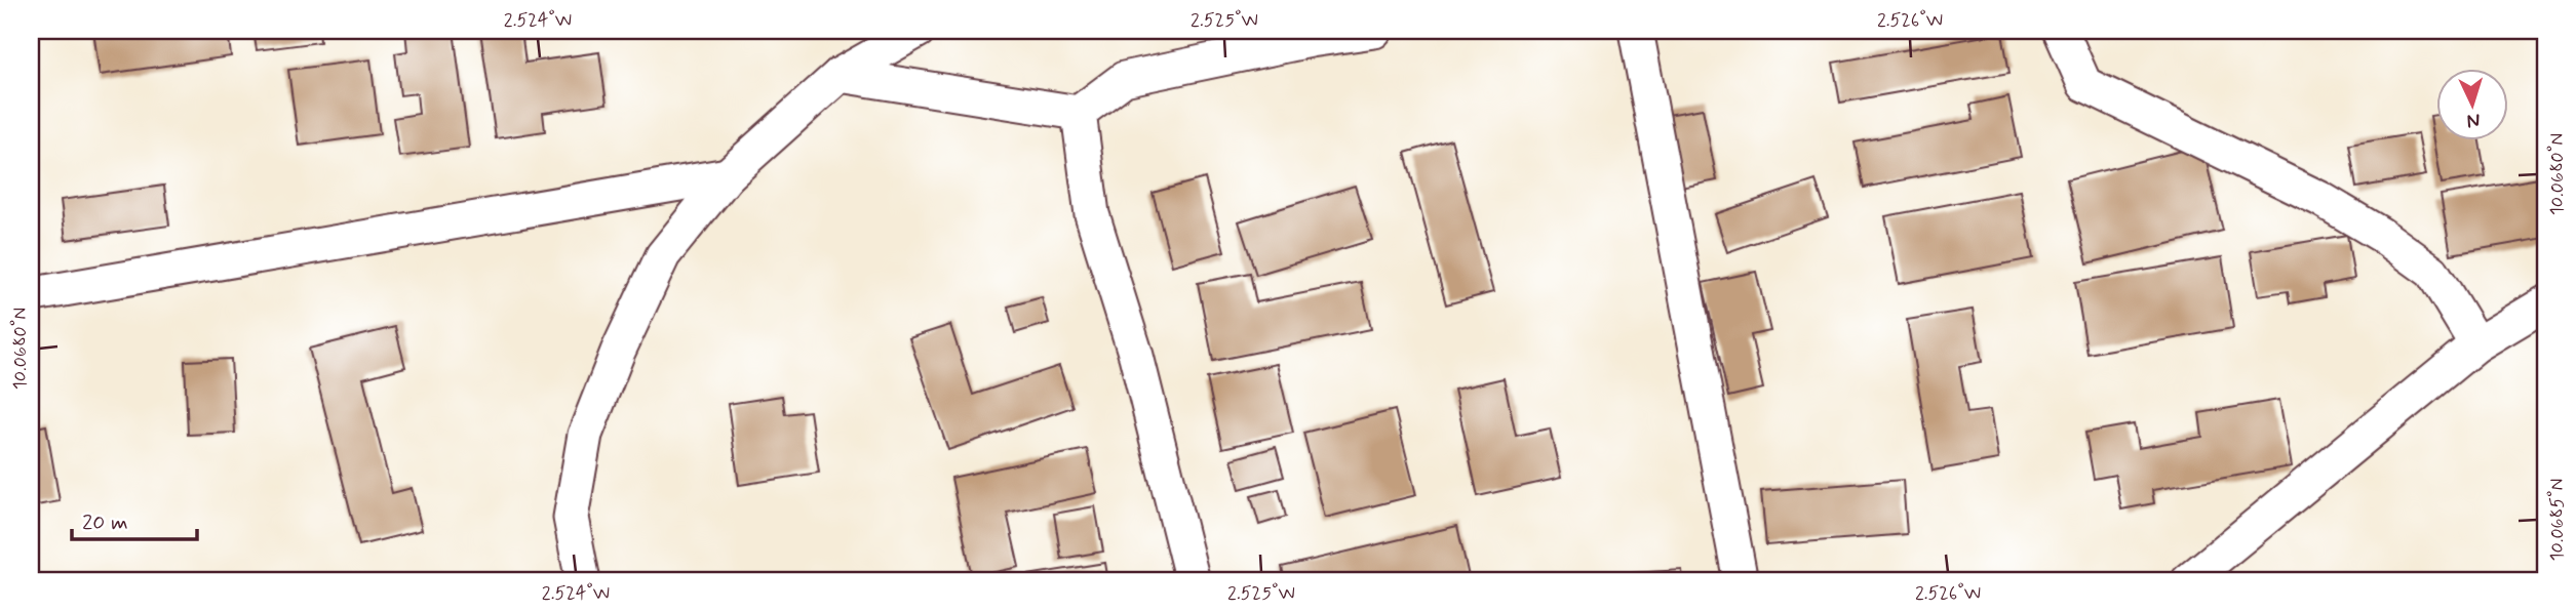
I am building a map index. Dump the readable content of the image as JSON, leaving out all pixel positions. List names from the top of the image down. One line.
{"scale_bar":"20 m","north":"bottom","coordinates":["2.524°W","2.525°W","2.526°W","10.0680°N","10.0685°N"]}
